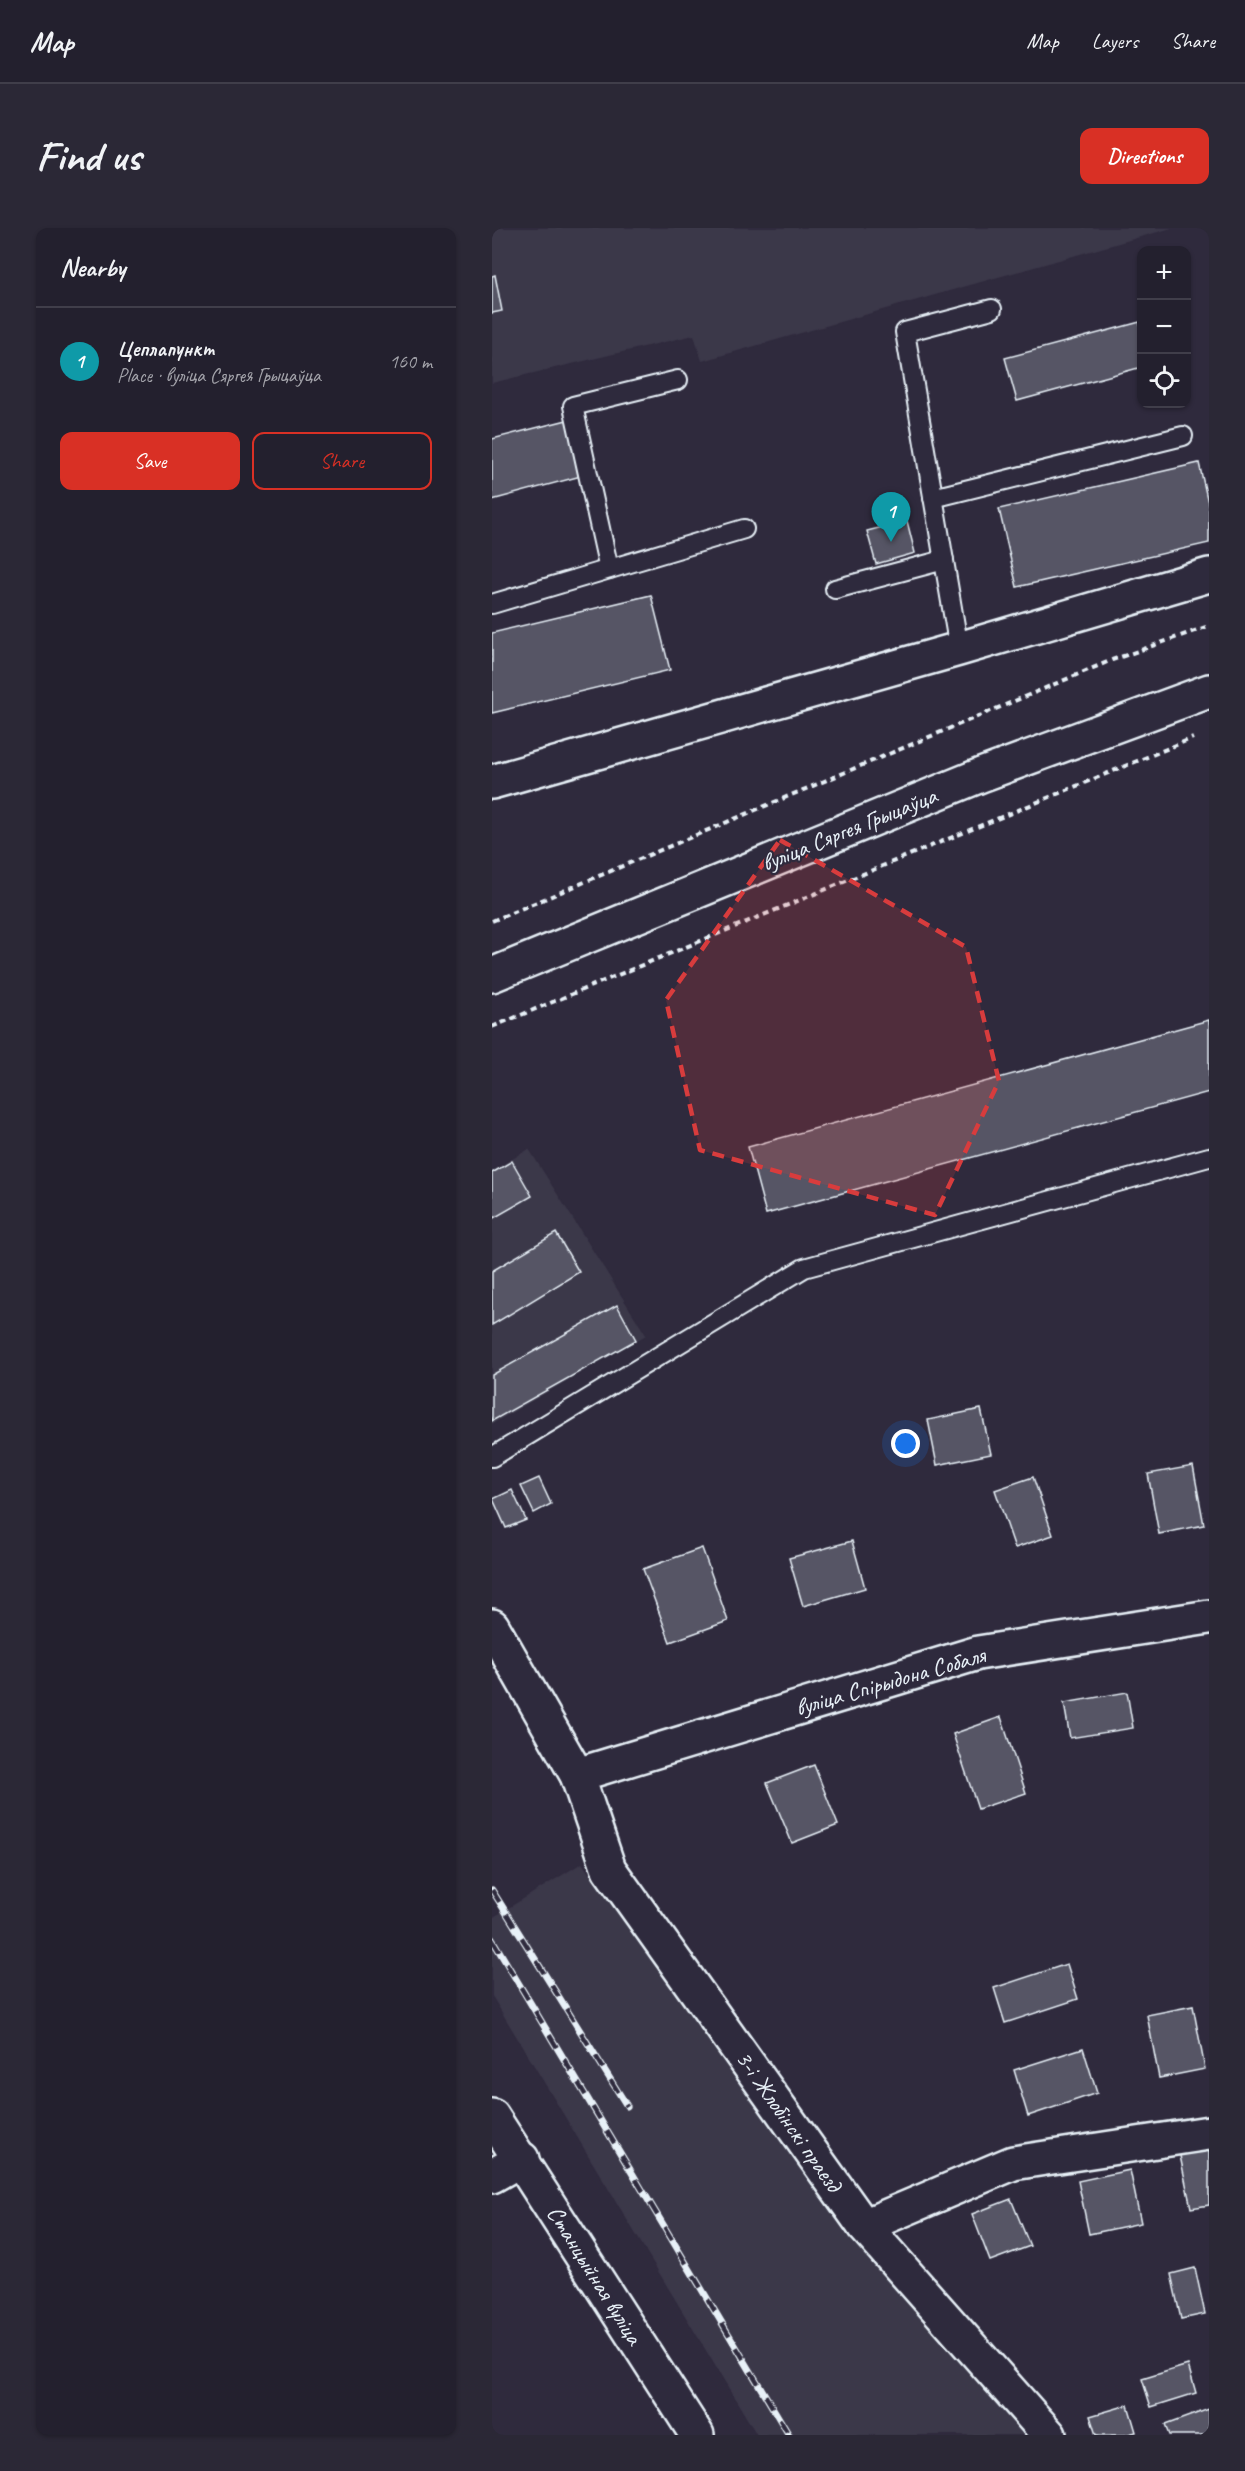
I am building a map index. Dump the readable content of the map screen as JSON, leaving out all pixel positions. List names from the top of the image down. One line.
{"streets":{"street":["вуліца Сяргея Грыцаўца","вуліца Спірыдона Собаля","3-і Жлобінскі праезд","Станцыйная вуліца"]},"crossings":[["вуліца Спірыдона Собаля","3-і Жлобінскі праезд"]],"page":{"header":"Map","nav":["Map","Layers","Share"],"buttons":["Directions",["Save","Share"]],"title":"Find us","heading":"Nearby","map_buttons":["+","−"],"list":[{"mark":"1","name":"Цеплапункт","note":"Place · вуліца Сяргея Грыцаўца","value":"160 m"}],"pins":"1"}}
